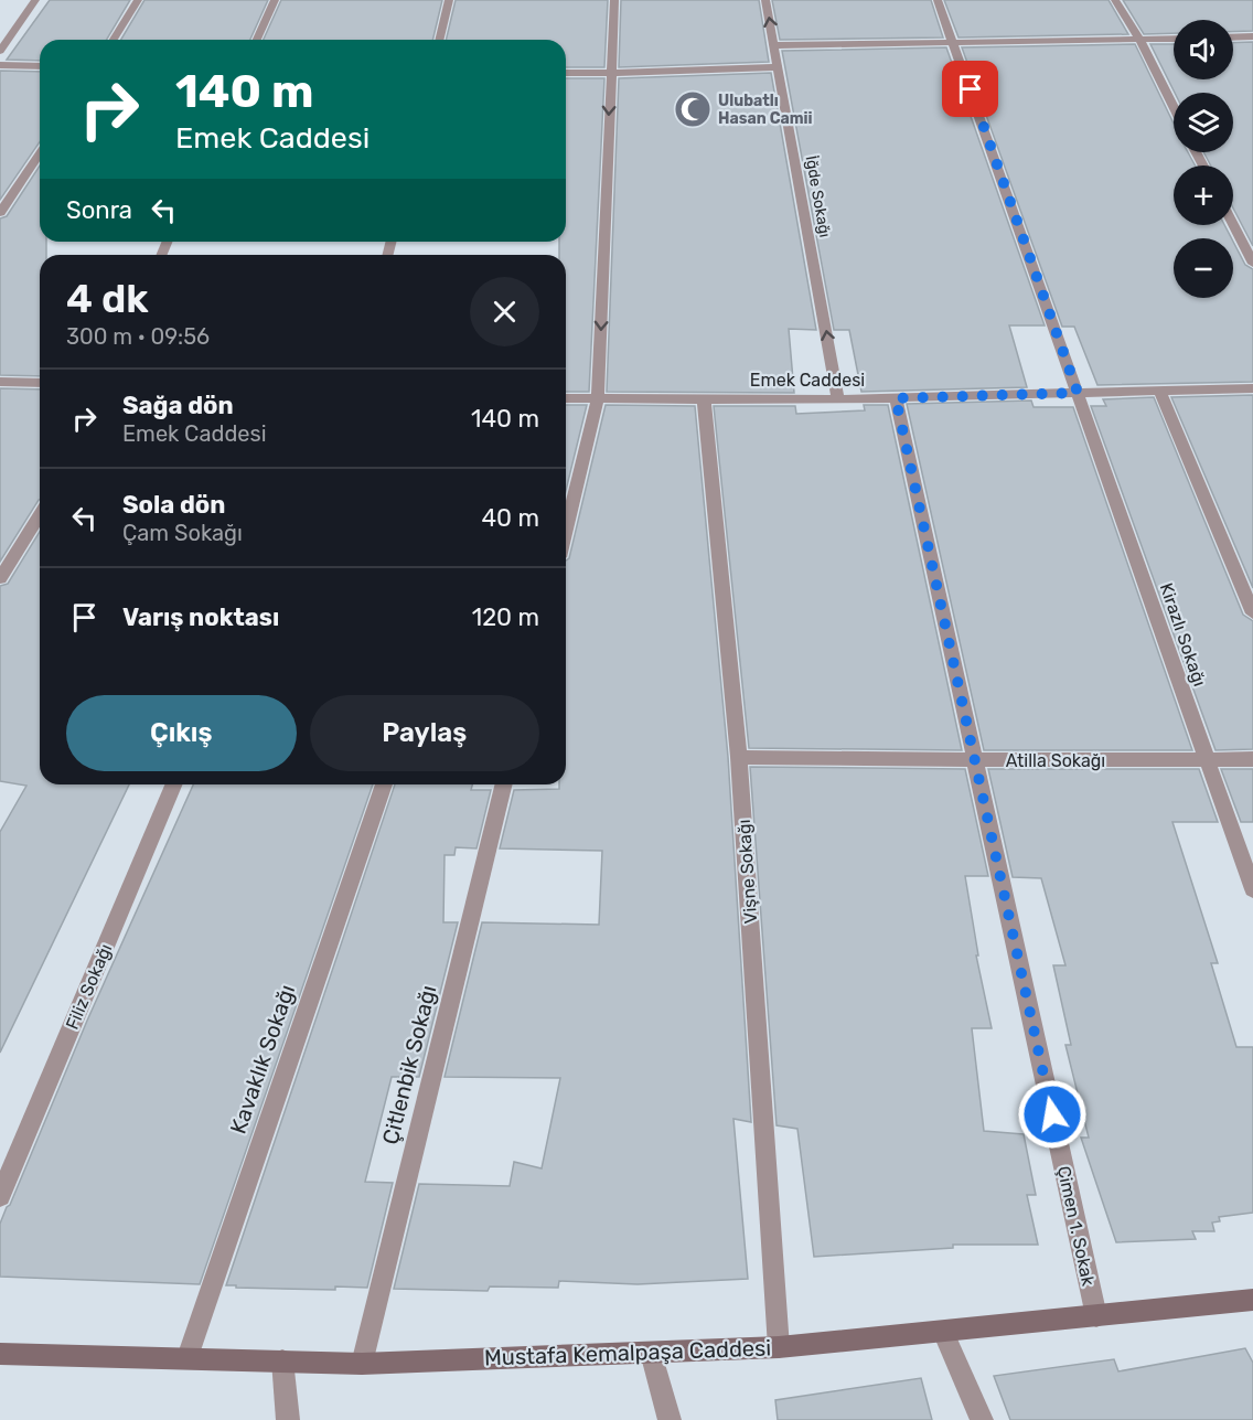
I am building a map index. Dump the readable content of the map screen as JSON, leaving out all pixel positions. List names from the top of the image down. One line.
{"streets":{"street":["İğde Sokağı","Emek Caddesi","Kirazlı Sokağı","Atilla Sokağı","Vişne Sokağı","Filiz Sokağı","Kavaklık Sokağı","Çitlenbik Sokağı","Çimen 1. Sokak","Mustafa Kemalpaşa Caddesi"]},"crossings":[["İğde Sokağı","Emek Caddesi"],["Emek Caddesi","Kirazlı Sokağı"],["Emek Caddesi","Vişne Sokağı"],["Emek Caddesi","Çimen 1. Sokak"],["Kirazlı Sokağı","Atilla Sokağı"],["Atilla Sokağı","Vişne Sokağı"],["Atilla Sokağı","Çimen 1. Sokak"],["Vişne Sokağı","Mustafa Kemalpaşa Caddesi"],["Kavaklık Sokağı","Mustafa Kemalpaşa Caddesi"],["Çitlenbik Sokağı","Mustafa Kemalpaşa Caddesi"],["Çimen 1. Sokak","Mustafa Kemalpaşa Caddesi"]],"one_way":["İğde Sokağı"],"places":{"mosque":["Ulubatlı Hasan Camii"]},"page":{"map_buttons":["+","−"],"turn":["140 m","Emek Caddesi"],"then":"Sonra","heading":["4 dk","300 m · 09:56"],"list":[{"name":"Sağa dön","note":"Emek Caddesi","value":"140 m"},{"name":"Sola dön","note":"Çam Sokağı","value":"40 m"},{"name":"Varış noktası","value":"120 m"}],"buttons":["Çıkış","Paylaş"]}}
